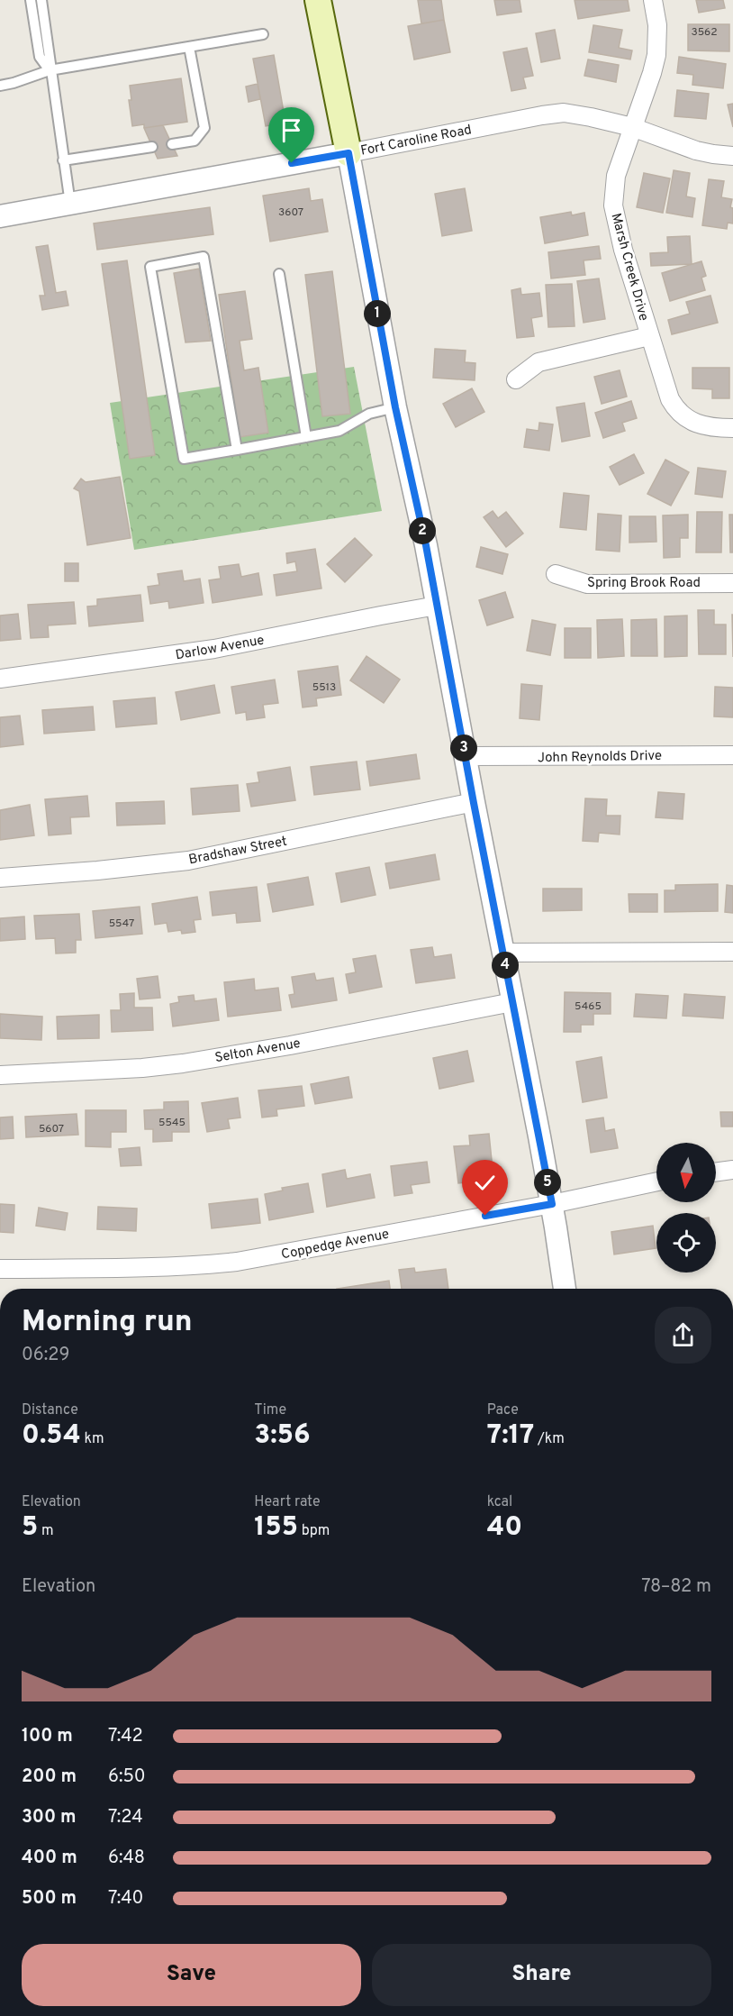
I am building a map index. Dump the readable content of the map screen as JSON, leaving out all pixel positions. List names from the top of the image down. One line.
{"streets":{"street":["Fort Caroline Road","Marsh Creek Drive","Spring Brook Road","Darlow Avenue","John Reynolds Drive","Bradshaw Street","Selton Avenue","Coppedge Avenue"]},"crossings":[["Fort Caroline Road","Marsh Creek Drive"]],"house_numbers":["3562","3607","5513","5547","5465","5545","5607"],"north":"bottom","page":{"pins":["1","2","3","4","5"],"heading":["Morning run","06:29"],"stats":[["Distance","0.54 km"],["Time","3:56"],["Pace","7:17 /km"],["Elevation","5 m"],["Heart rate","155 bpm"],["kcal","40"]],"chart":["Elevation","78–82 m"],"list":[{"name":"100 m","note":"7:42"},{"name":"200 m","note":"6:50"},{"name":"300 m","note":"7:24"},{"name":"400 m","note":"6:48"},{"name":"500 m","note":"7:40"}],"buttons":["Save","Share"]}}
